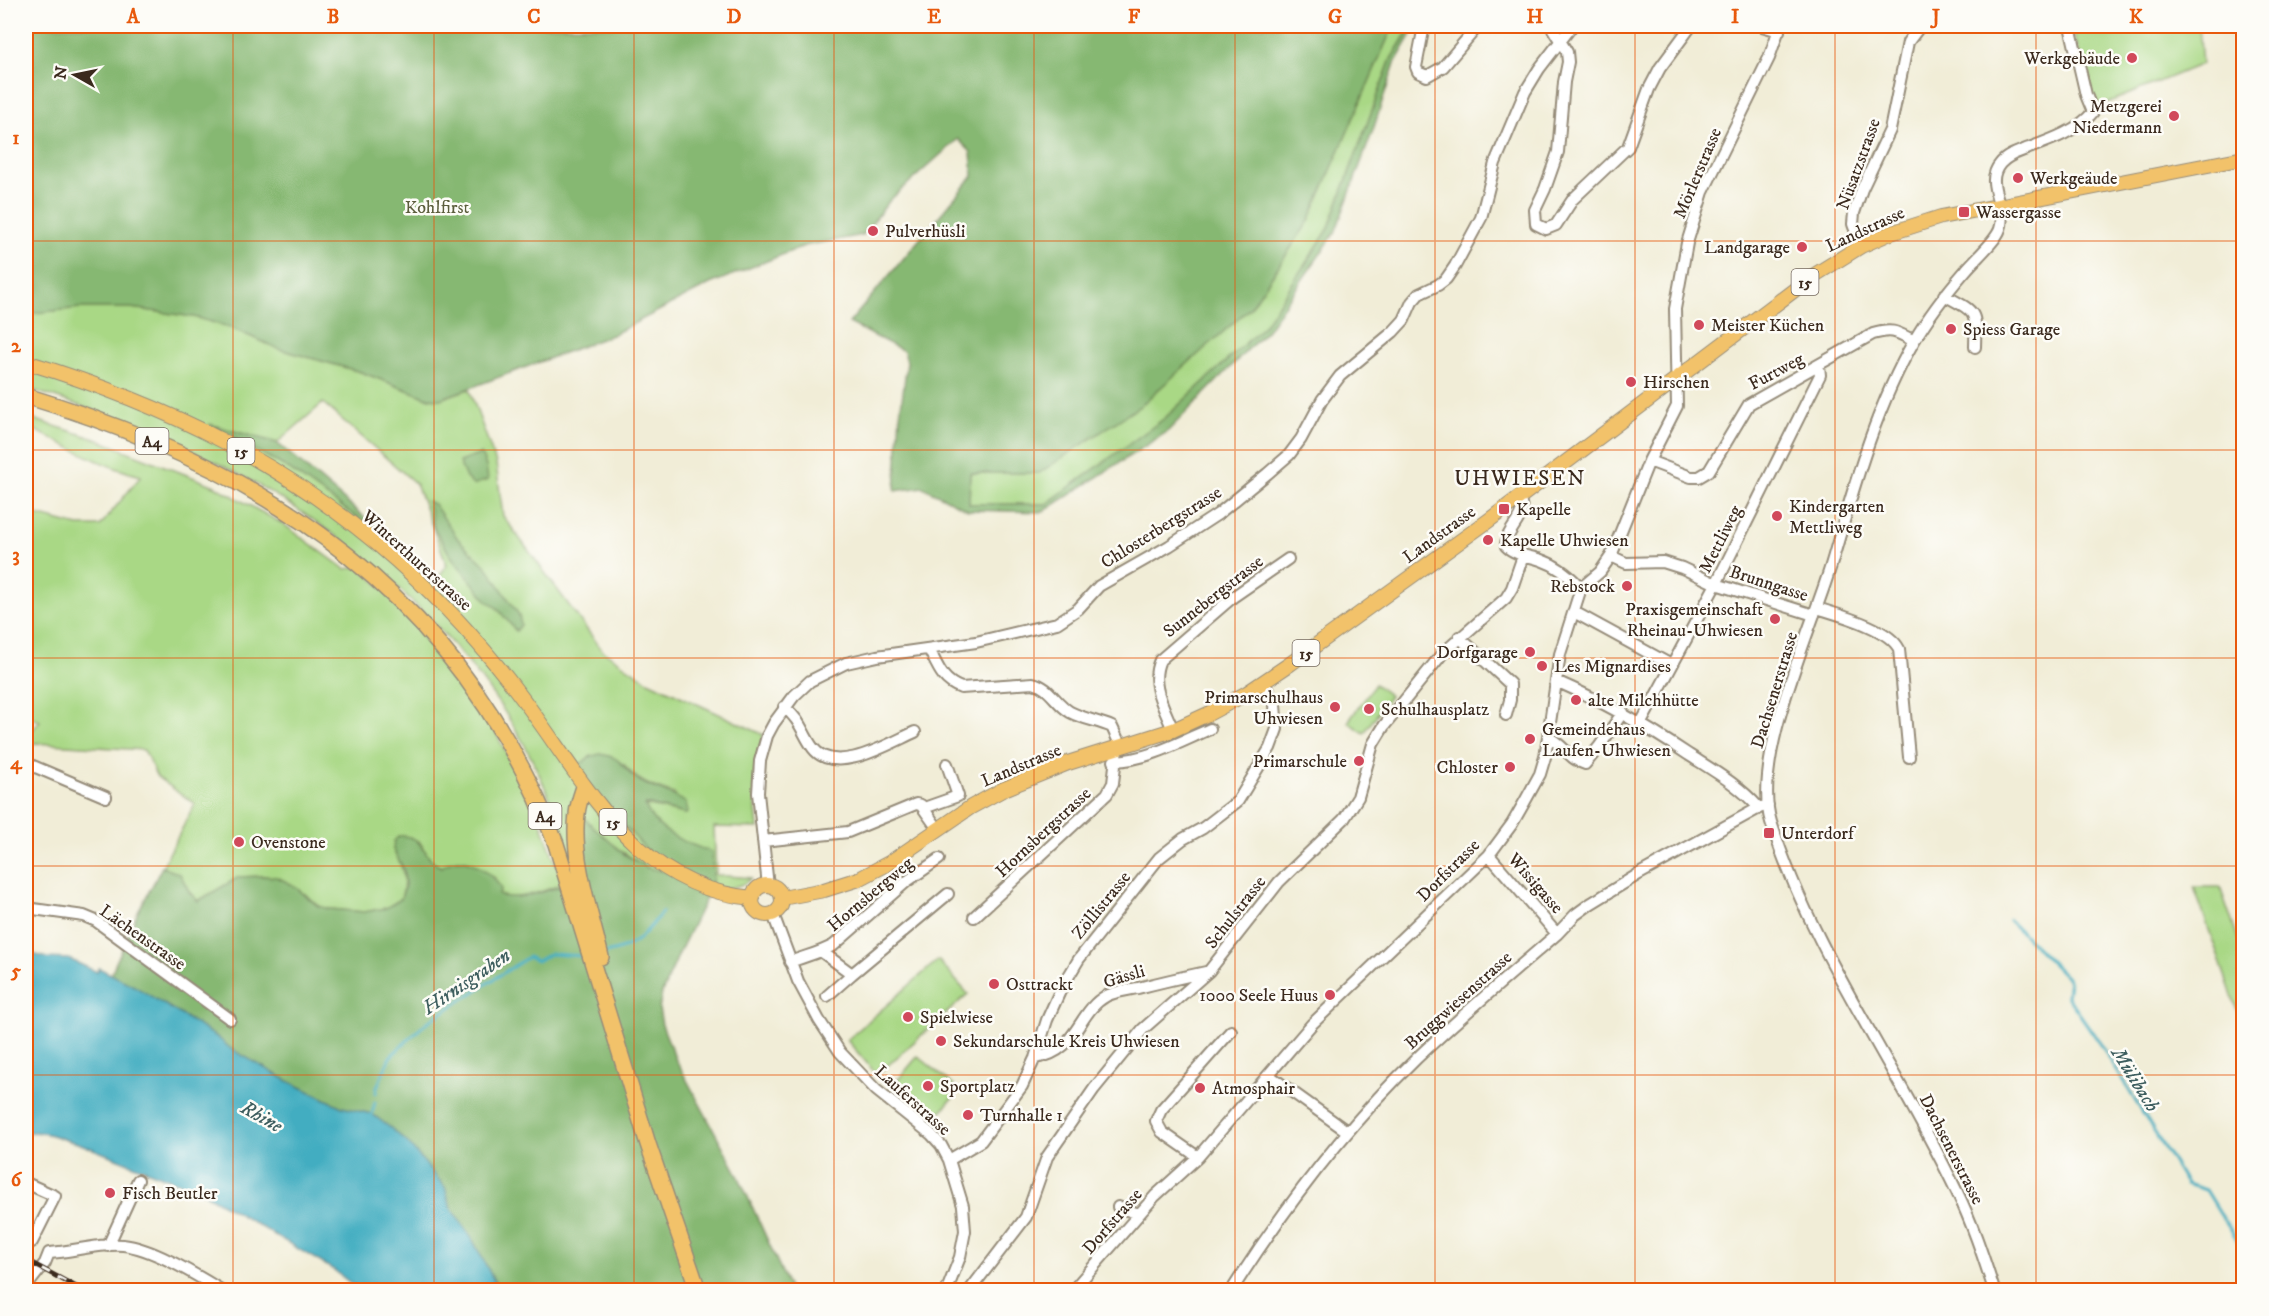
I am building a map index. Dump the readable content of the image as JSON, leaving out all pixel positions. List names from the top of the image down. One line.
{"streets":{"highway":["A4"],"main road":["Landstrasse","15","Winterthurerstrasse"],"street":["Nüsatzstrasse","Mörlerstrasse","Furtweg","Chlosterbergstrasse","Mettliweg","Brunngasse","Sunnebergstrasse","Dachsenerstrasse","Hornsbergstrasse","Dorfstrasse","Wissigasse","Hornsbergweg","Zöllistrasse","Schulstrasse","Lächenstrasse","Gässli","Bruggwiesenstrasse","Lauferstrasse"]},"crossings":[["Nüsatzstrasse","Landstrasse"],["Mörlerstrasse","Landstrasse"],["Landstrasse","Chlosterbergstrasse"],["Landstrasse","Winterthurerstrasse"],["Landstrasse","Sunnebergstrasse"],["Landstrasse","Dachsenerstrasse"],["Landstrasse","Hornsbergstrasse"],["Landstrasse","Zöllistrasse"],["Landstrasse","Lauferstrasse"],["Furtweg","Mettliweg"],["Furtweg","Dachsenerstrasse"],["Chlosterbergstrasse","Winterthurerstrasse"],["Chlosterbergstrasse","Lauferstrasse"],["Mettliweg","Brunngasse"],["Winterthurerstrasse","Lauferstrasse"],["Brunngasse","Dachsenerstrasse"],["Dachsenerstrasse","Bruggwiesenstrasse"],["Dorfstrasse","Wissigasse"],["Wissigasse","Bruggwiesenstrasse"],["Hornsbergweg","Lauferstrasse"],["Zöllistrasse","Gässli"],["Zöllistrasse","Lauferstrasse"],["Schulstrasse","Gässli"]],"districts":["UHWIESEN"],"water":["Hirnisgraben","Mülibach","Rhine"],"parks":["Kohlfirst"],"places":{"other":["Werkgebäude","Metzgerei Niedermann","Werkgeäude","Pulverhüsli","Landgarage","Meister Küchen","Spiess Garage","Hirschen","Kindergarten Mettliweg","Kapelle Uhwiesen","Rebstock","Praxisgemeinschaft Rheinau-Uhwiesen","Dorfgarage","Les Mignardises","alte Milchhütte","Primarschulhaus Uhwiesen","Schulhausplatz","Gemeindehaus Laufen-Uhwiesen","Primarschule","Chloster","Ovenstone","Osttrackt","1000 Seele Huus","Spielwiese","Sekundarschule Kreis Uhwiesen","Sportplatz","Atmosphair","Turnhalle 1","Fisch Beutler"],"transit":["Wassergasse","Kapelle","Unterdorf"]},"north":"left","grid":{"columns":["A","B","C","D","E","F","G","H","I","J","K"],"rows":["1","2","3","4","5","6"]}}
